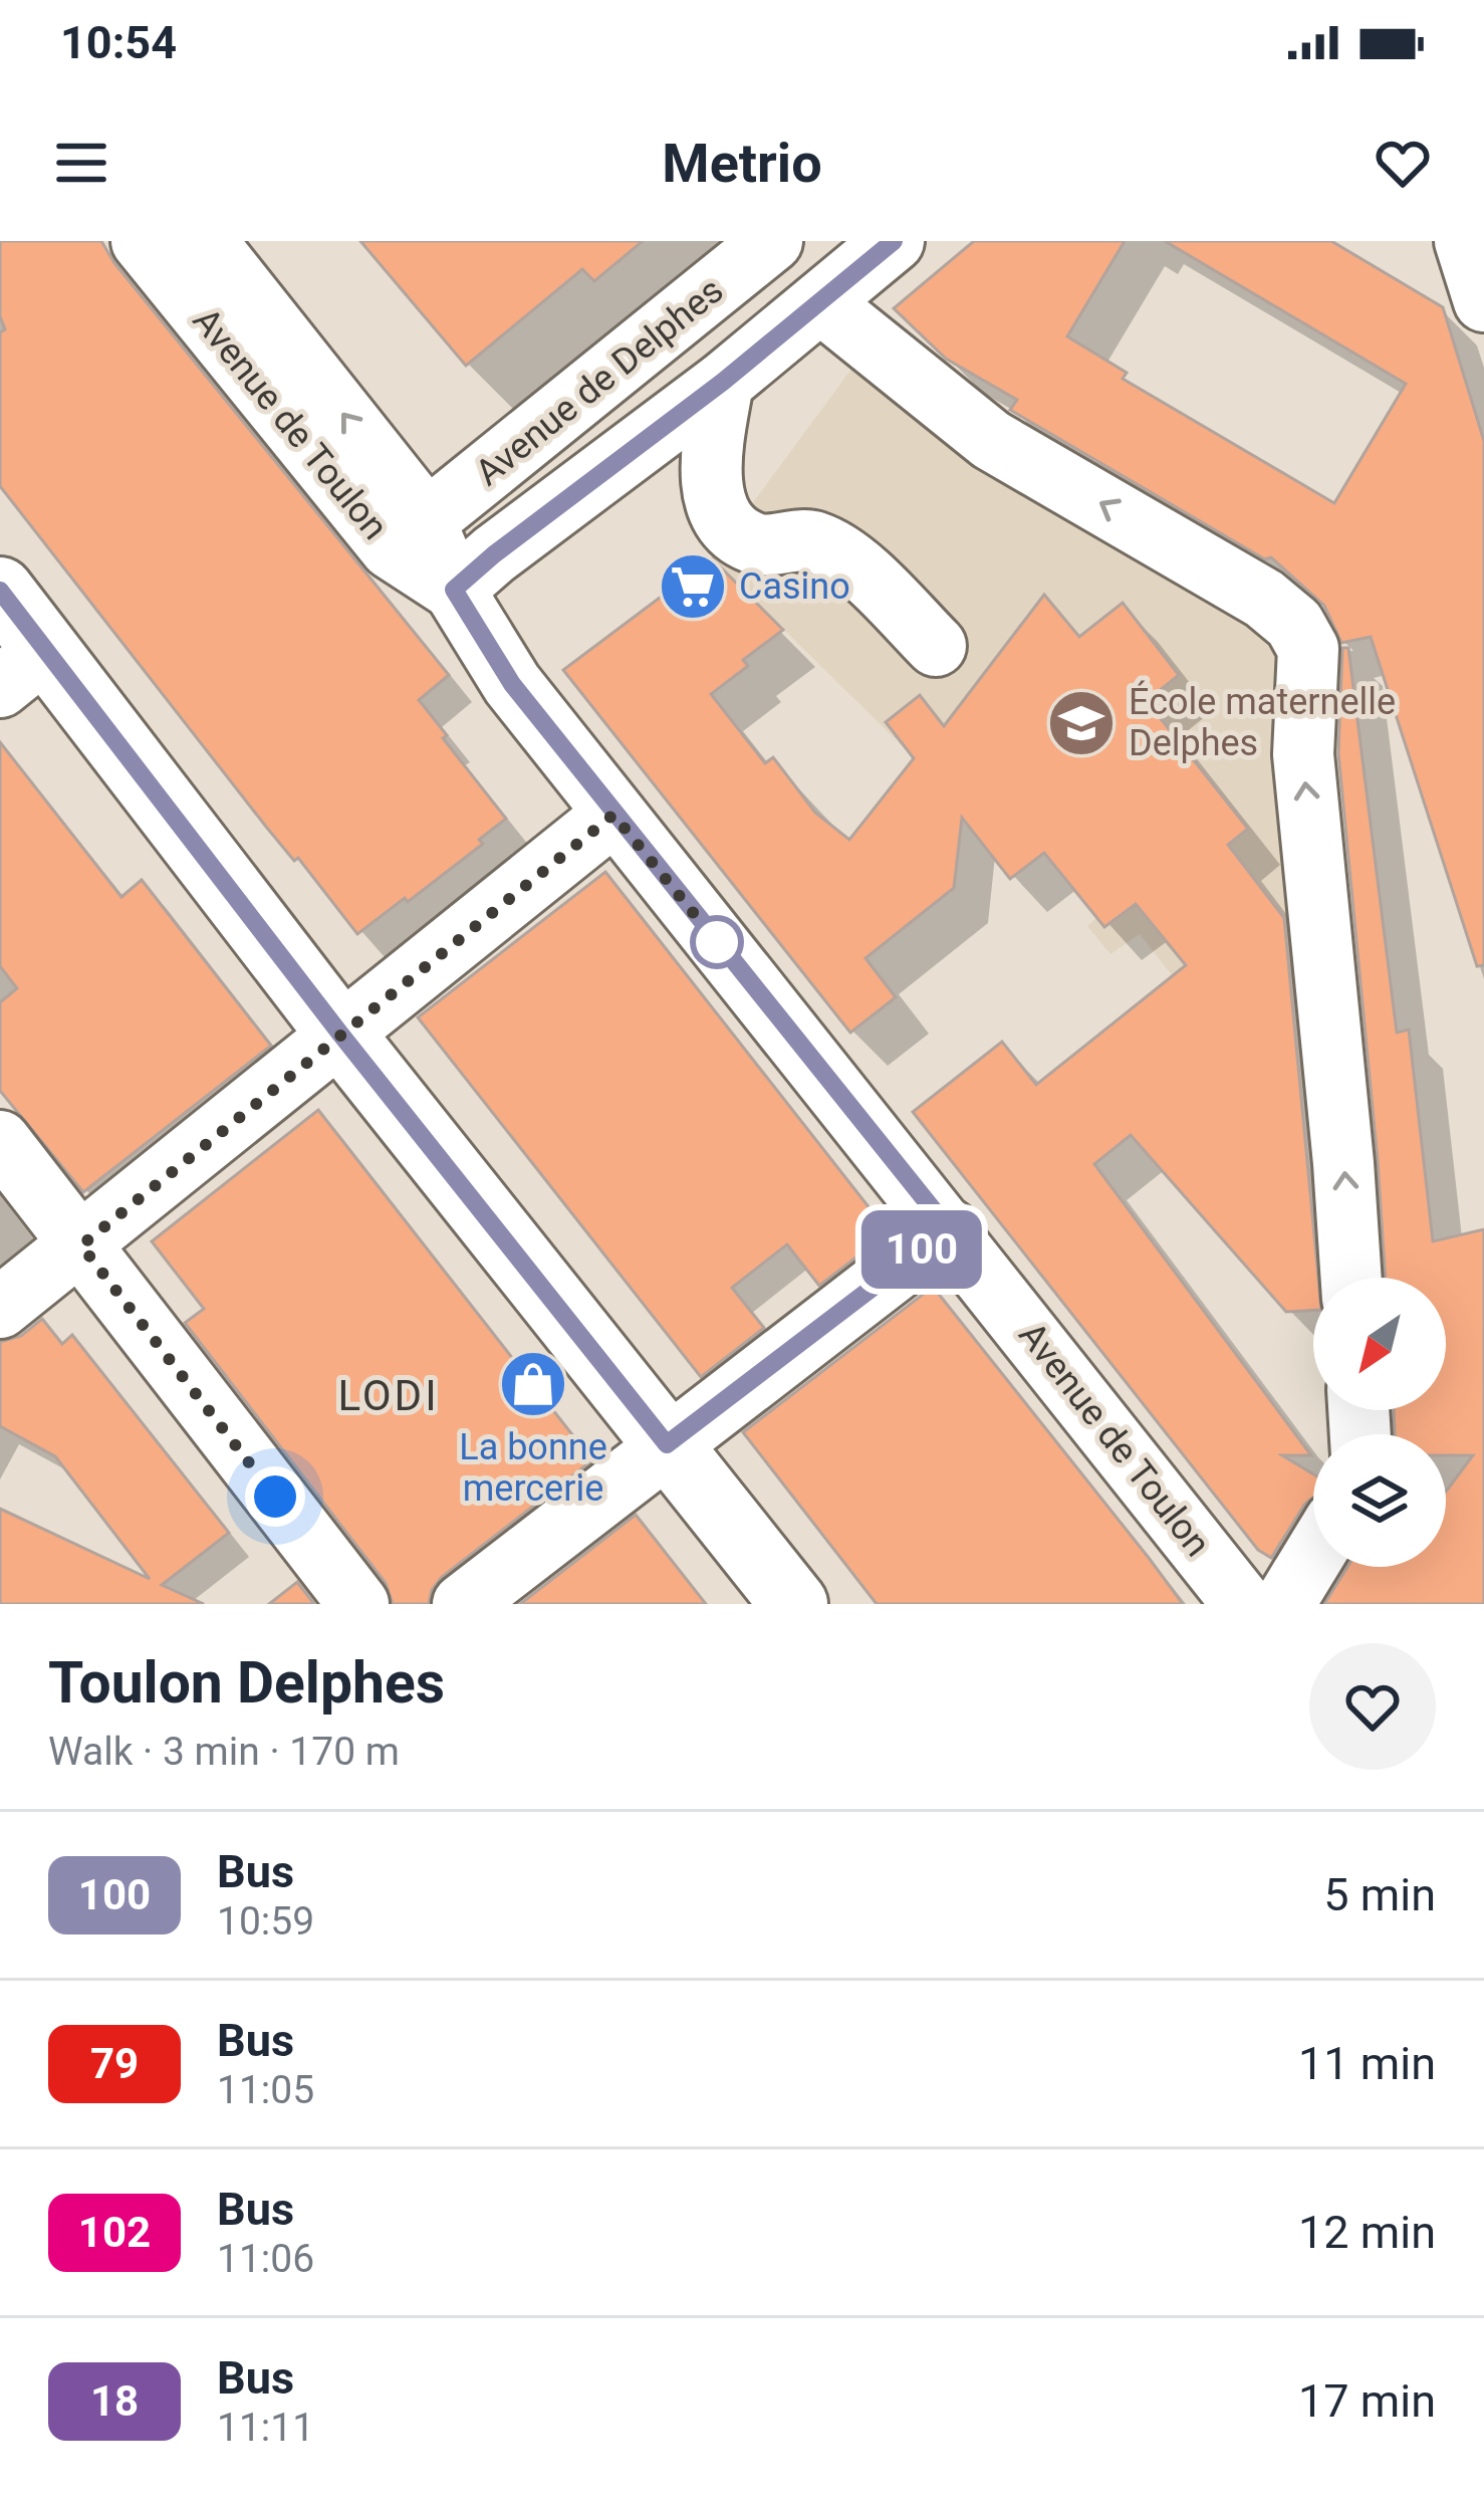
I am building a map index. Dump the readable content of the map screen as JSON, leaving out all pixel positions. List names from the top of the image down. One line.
{"streets":{"street":["Avenue de Delphes","Avenue de Toulon"]},"crossings":[["Avenue de Delphes","Avenue de Toulon"]],"districts":["LODI"],"places":{"supermarket":["Casino"],"school or university":["École maternelle Delphes"],"shop":["La bonne mercerie"]},"lines":["bus line 100"],"north":"bottom left","page":{"status":"10:54","header":"Metrio","on_map":"100","heading":["Toulon Delphes","Walk · 3 min · 170 m"],"list":[{"mark":"100","name":"Bus","note":"10:59","value":"5 min"},{"mark":"79","name":"Bus","note":"11:05","value":"11 min"},{"mark":"102","name":"Bus","note":"11:06","value":"12 min"},{"mark":"18","name":"Bus","note":"11:11","value":"17 min"}]}}
